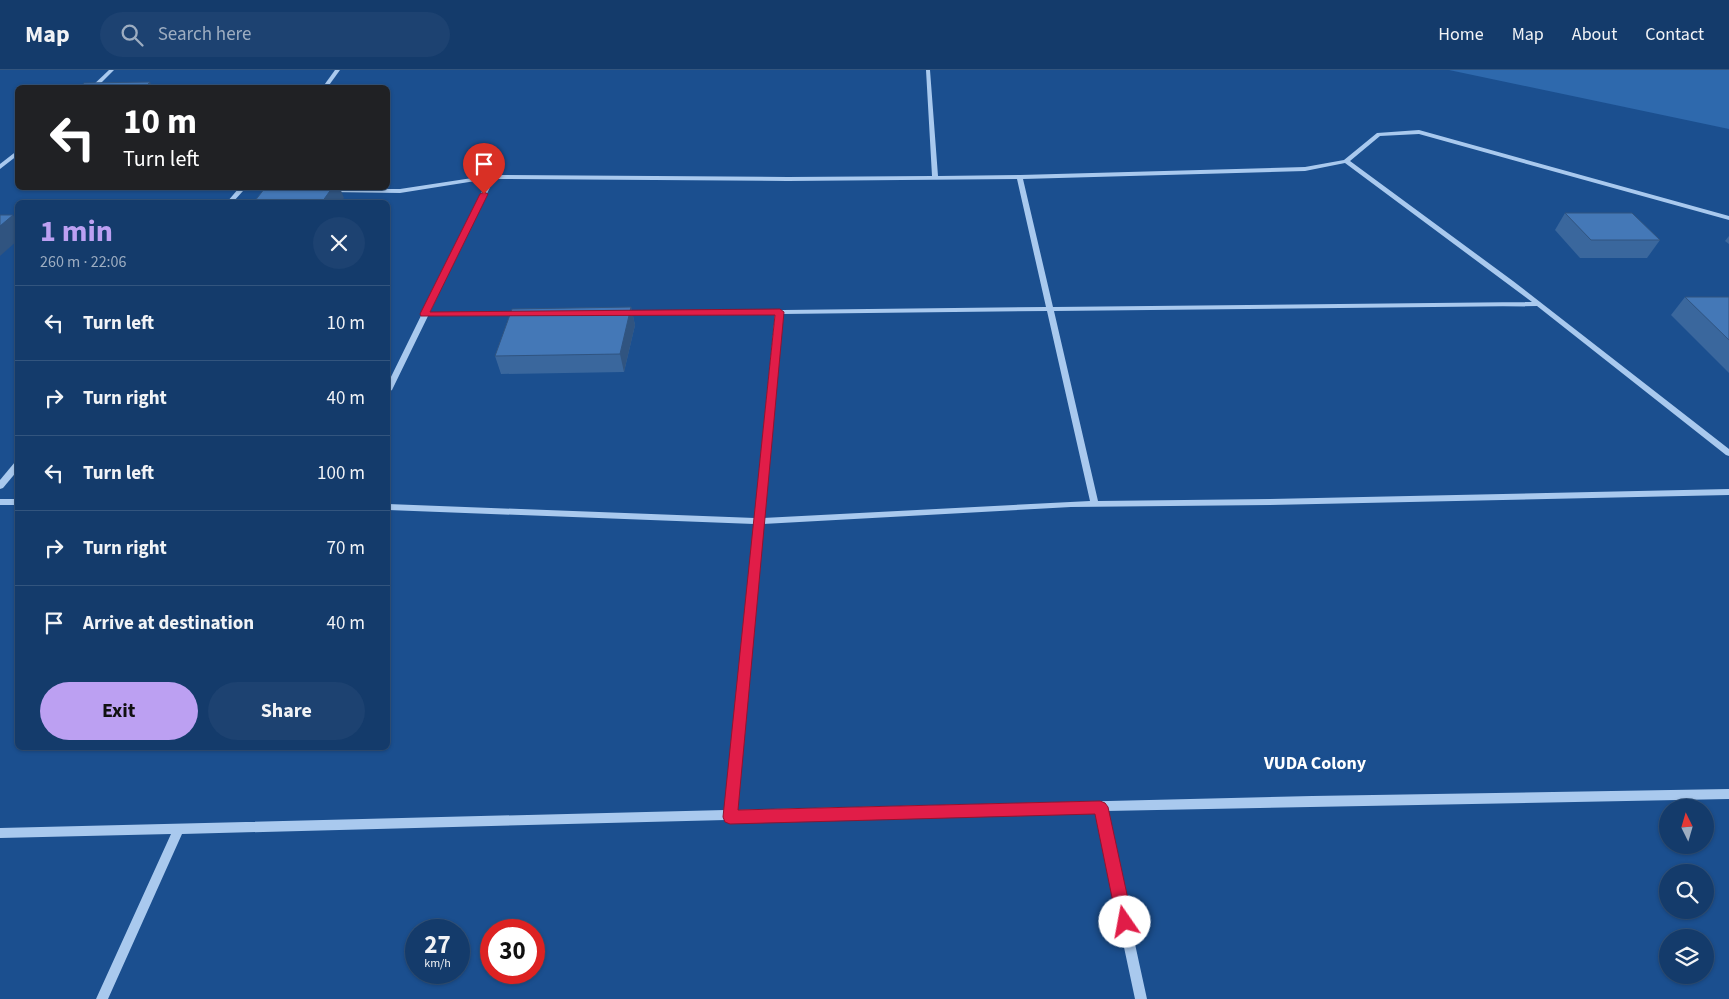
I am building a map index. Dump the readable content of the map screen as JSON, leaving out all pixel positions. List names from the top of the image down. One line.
{"districts":["VUDA Colony"],"north":"top","page":{"header":"Map","search":"Search here","nav":["Home","Map","About","Contact"],"turn":["10 m","Turn left"],"heading":["1 min","260 m · 22:06"],"list":[{"name":"Turn left","value":"10 m"},{"name":"Turn right","value":"40 m"},{"name":"Turn left","value":"100 m"},{"name":"Turn right","value":"70 m"},{"name":"Arrive at destination","value":"40 m"}],"buttons":["Exit","Share"],"speed":"27 km/h","limit":"30"}}
